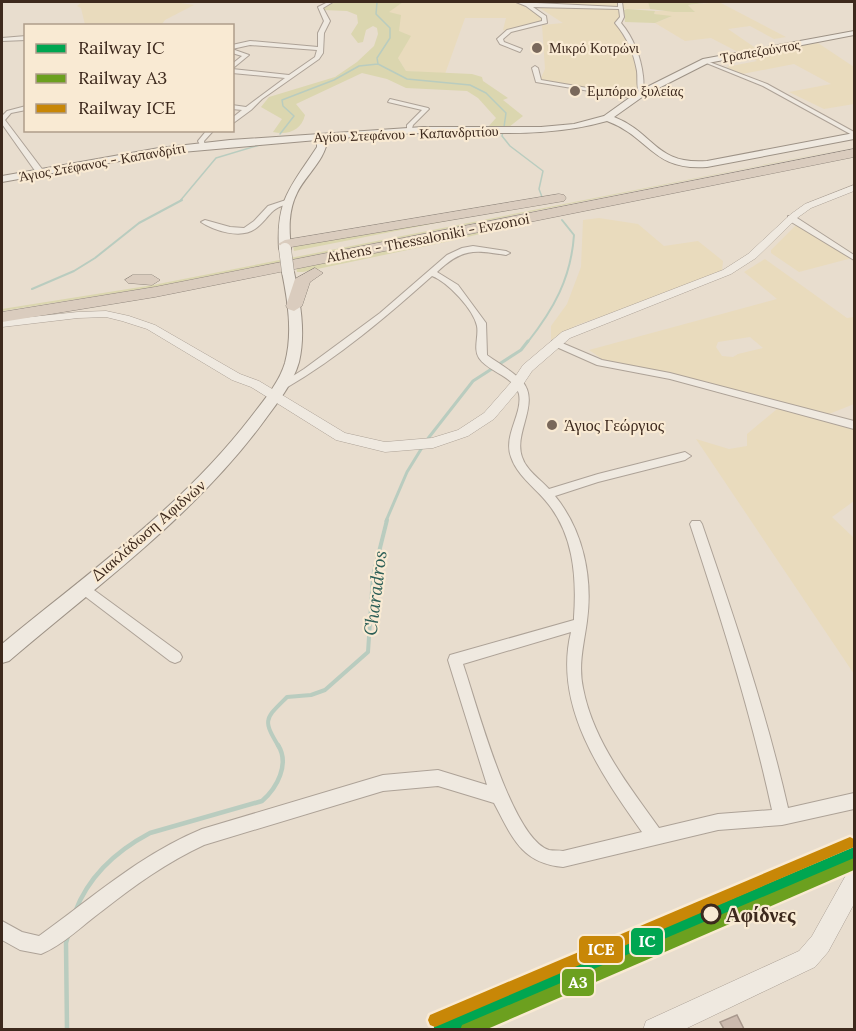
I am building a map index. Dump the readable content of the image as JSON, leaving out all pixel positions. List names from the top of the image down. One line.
{"streets":{"highway":["Athens - Thessaloniki - Evzonoi"],"main road":["Τραπεζούντος","Αγίου Στεφάνου - Καπανδριτίου","Άγιος Στέφανος - Καπανδρίτι","Διακλάδωση Αφιδνών"]},"crossings":[["Τραπεζούντος","Αγίου Στεφάνου - Καπανδριτίου"],["Αγίου Στεφάνου - Καπανδριτίου","Άγιος Στέφανος - Καπανδρίτι"],["Αγίου Στεφάνου - Καπανδριτίου","Διακλάδωση Αφιδνών"]],"water":["Charadros"],"places":["Μικρό Κοτρώνι","Εμπόριο ξυλείας","Άγιος Γεώργιος","Αφίδνες"],"lines":["rail line ICE","rail line IC","rail line A3"],"legend":["Railway IC","Railway A3","Railway ICE"]}
